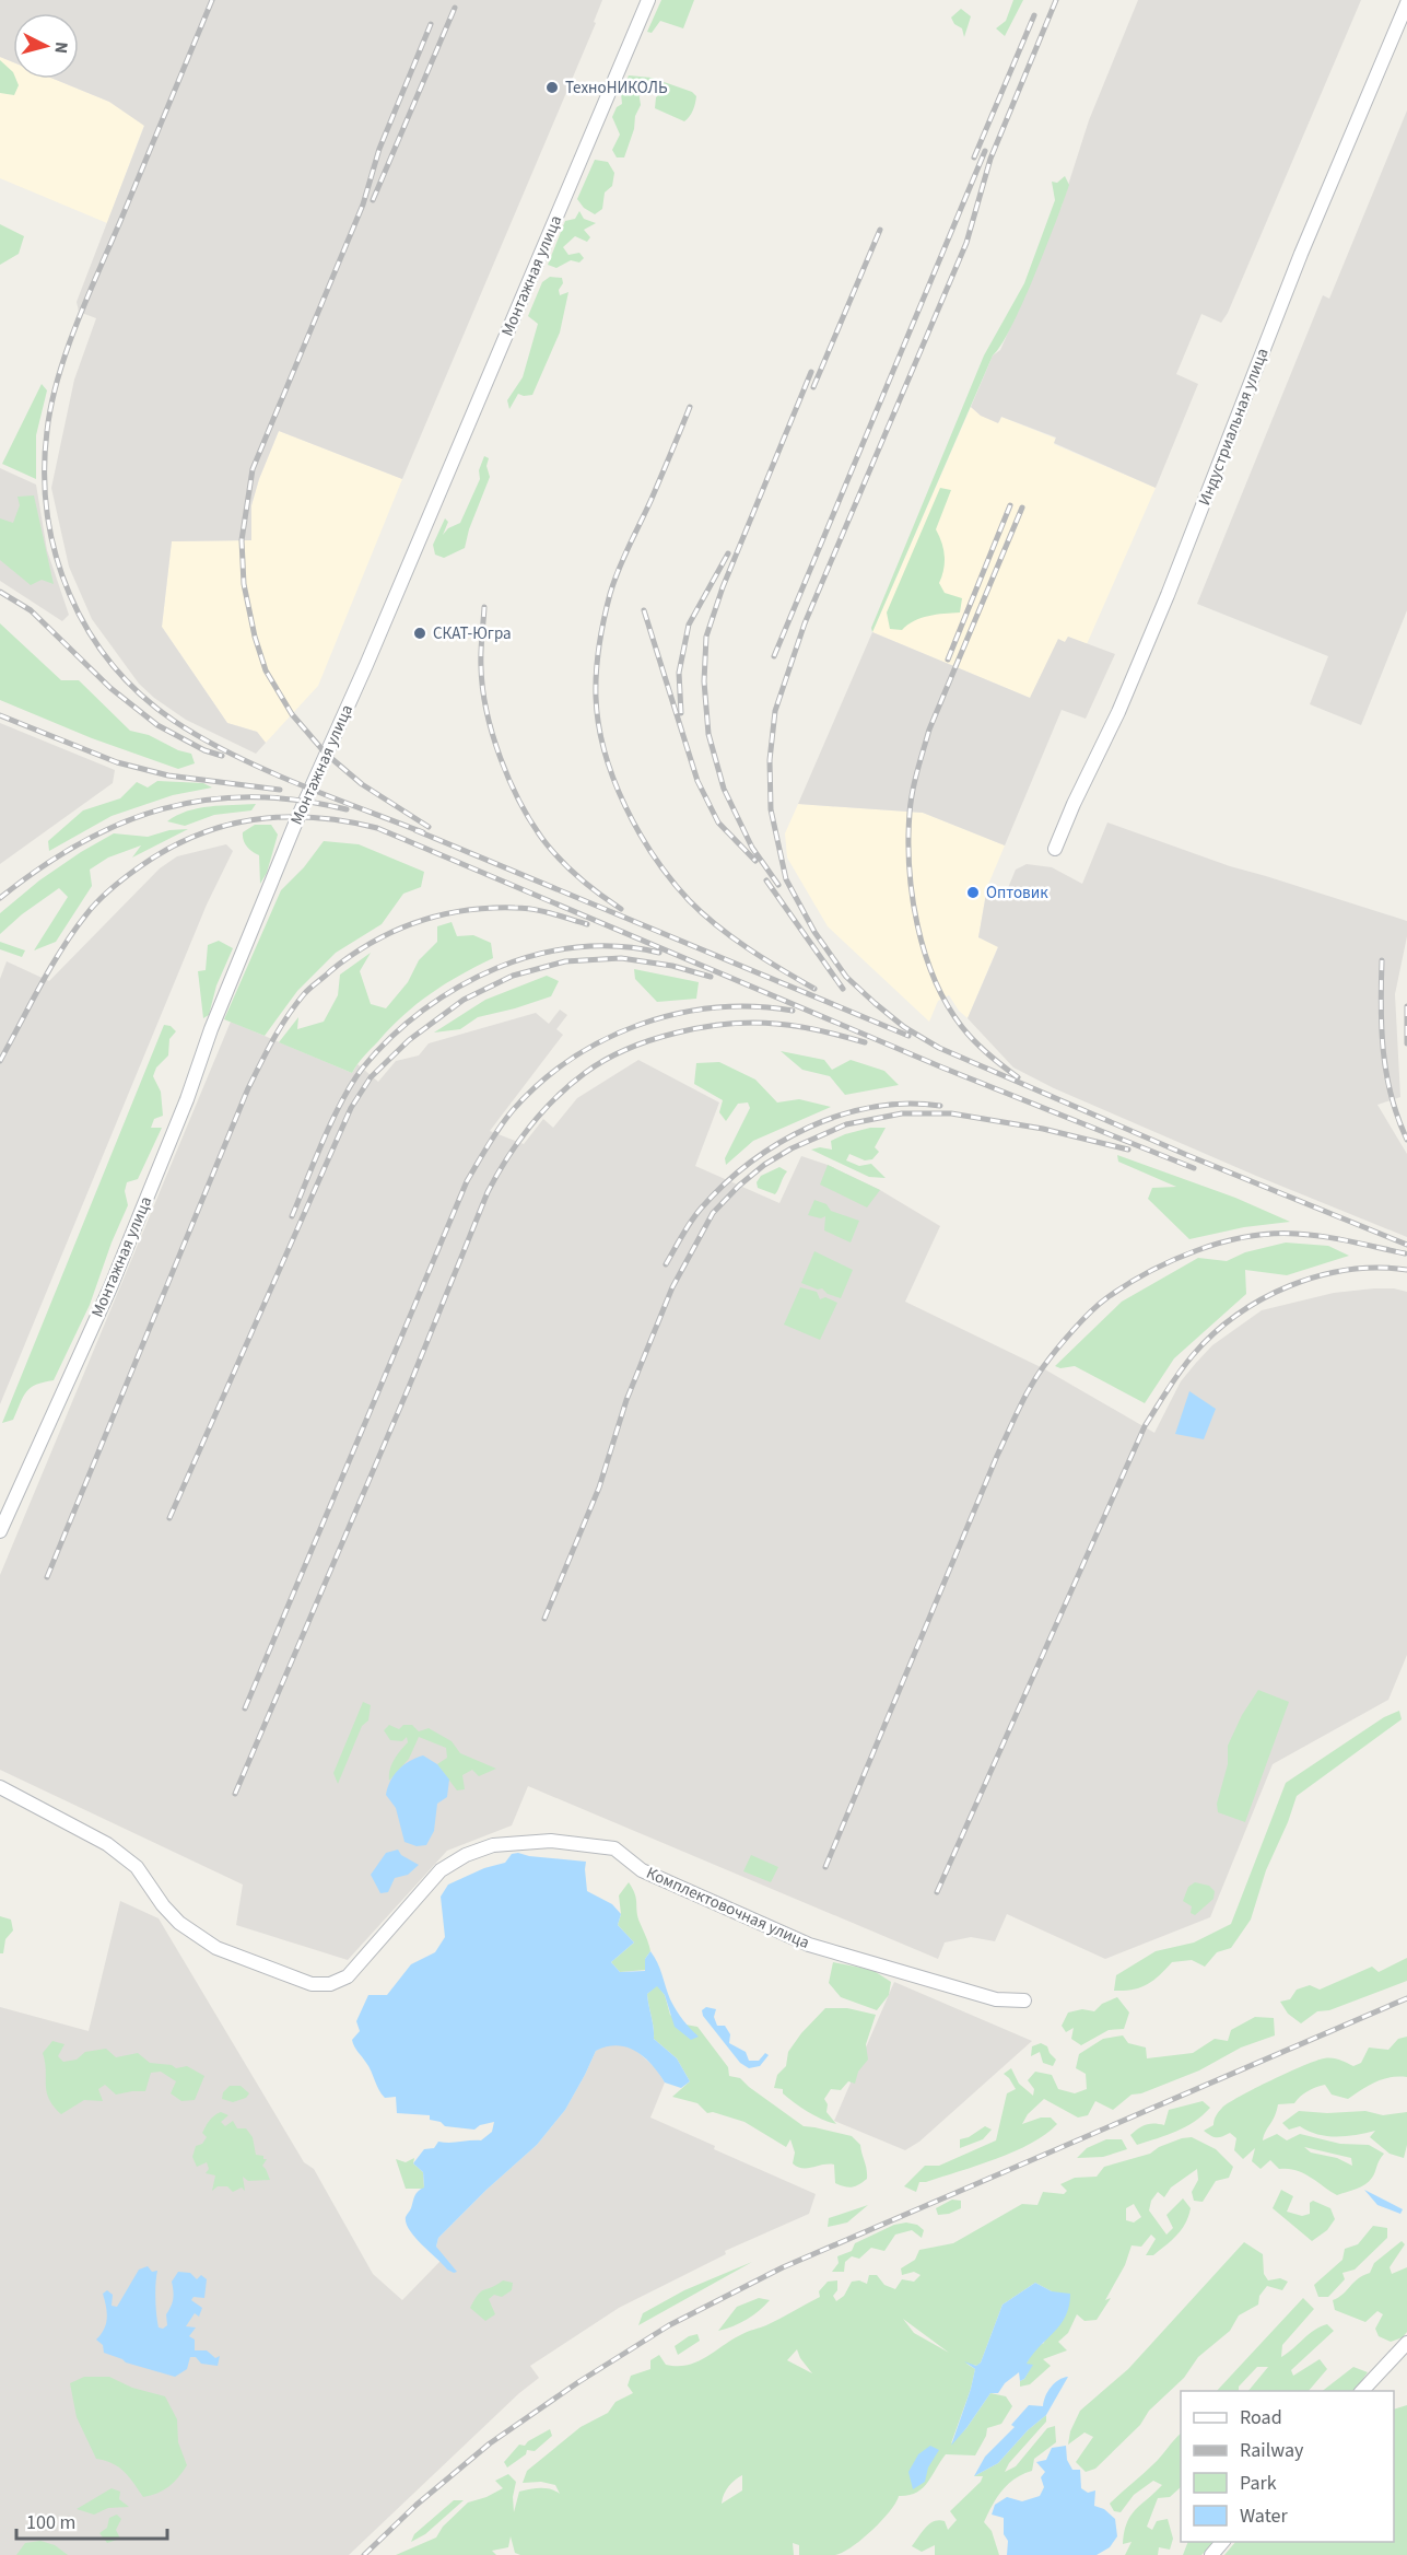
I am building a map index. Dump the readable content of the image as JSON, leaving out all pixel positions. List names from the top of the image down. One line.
{"streets":{"street":["Монтажная улица","Индустриальная улица","Комплектовочная улица"]},"places":["ТехноНИКОЛЬ","СКАТ-Югра","Оптовик"],"legend":["Road","Railway","Park","Water"],"scale_bar":"100 m","north":"right"}
